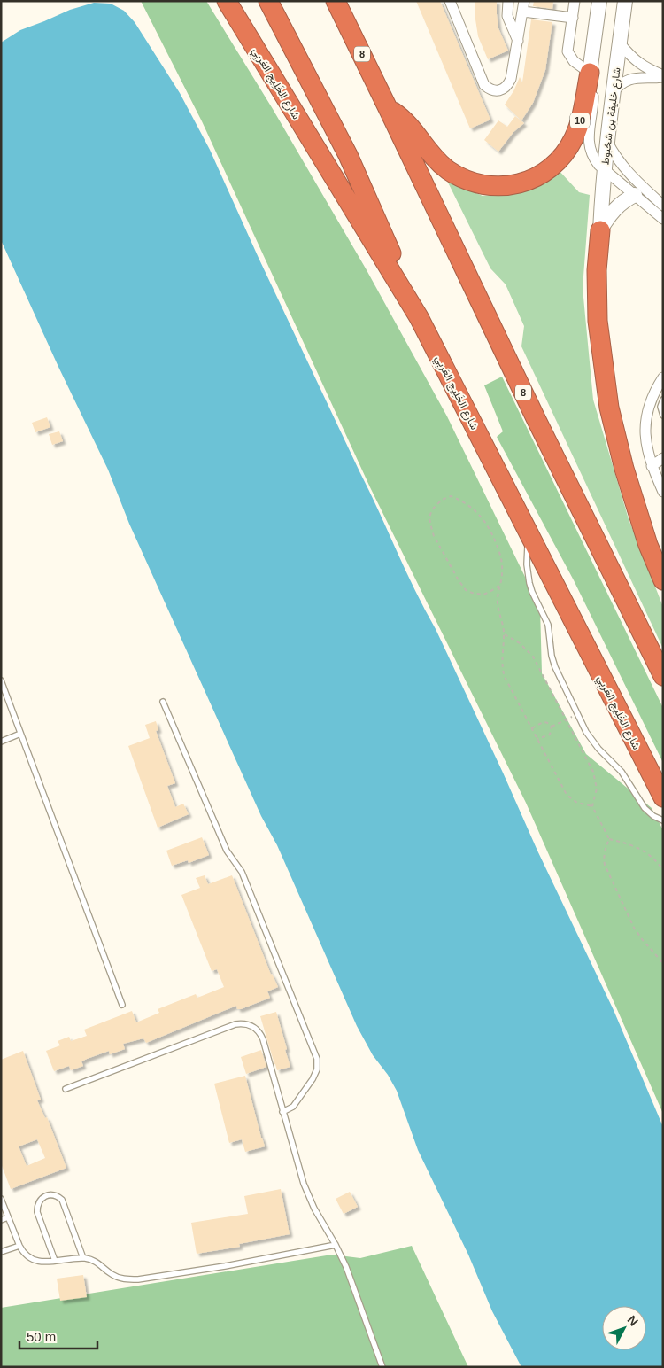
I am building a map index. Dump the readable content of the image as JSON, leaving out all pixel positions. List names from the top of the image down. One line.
{"streets":{"highway":["8","شارع الخَلِيج العَربِي","10"],"main road":["شارع خليفة بن شخبوط"]},"crossings":[["8","10"]],"scale_bar":"50 m","north":"top right"}
